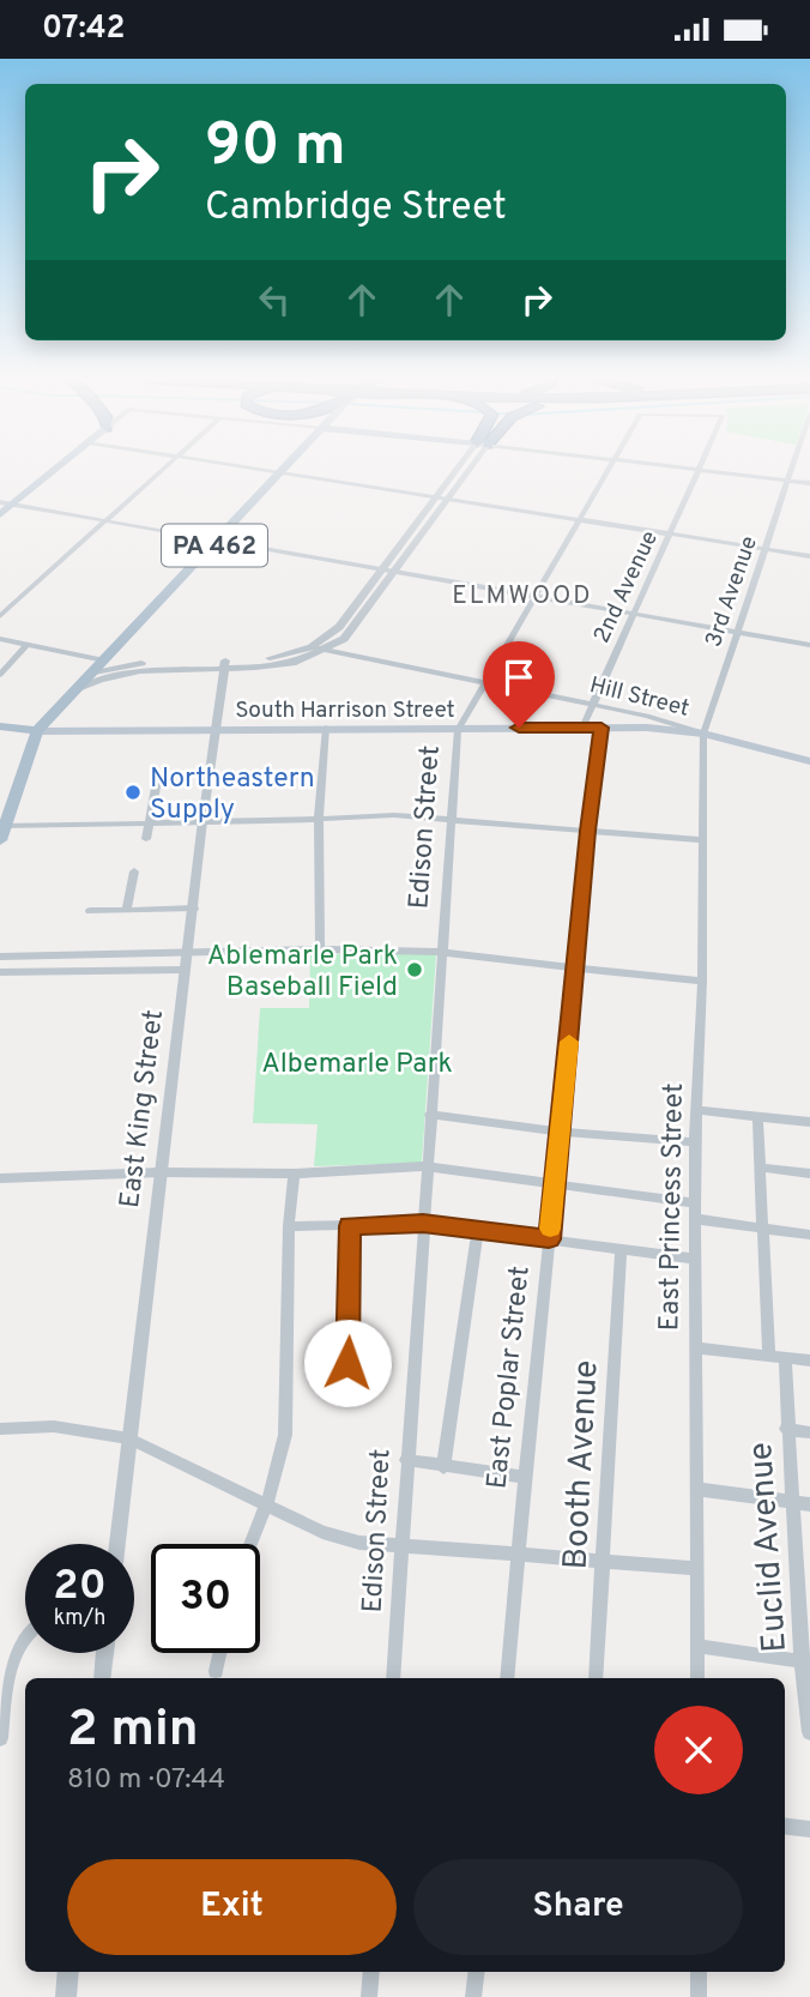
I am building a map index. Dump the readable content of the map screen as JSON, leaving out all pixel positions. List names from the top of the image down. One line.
{"streets":{"main road":["PA 462","Hill Street","South Harrison Street"],"street":["2nd Avenue","3rd Avenue","Edison Street","East King Street","East Princess Street","East Poplar Street","Booth Avenue","Euclid Avenue"]},"crossings":[["PA 462","South Harrison Street"],["2nd Avenue","Hill Street"],["2nd Avenue","South Harrison Street"],["3rd Avenue","Hill Street"],["3rd Avenue","South Harrison Street"],["3rd Avenue","East Princess Street"],["Hill Street","South Harrison Street"],["Hill Street","East Princess Street"],["South Harrison Street","Edison Street"],["South Harrison Street","East King Street"],["South Harrison Street","East Princess Street"],["South Harrison Street","East Poplar Street"]],"districts":["ELMWOOD"],"parks":["Albemarle Park"],"places":["Northeastern Supply","Ablemarle Park Baseball Field"],"page":{"status":"07:42","turn":["90 m","Cambridge Street"],"speed":"20 km/h","limit":"30","heading":["2 min","810 m · 07:44"],"buttons":["Exit","Share"]}}
